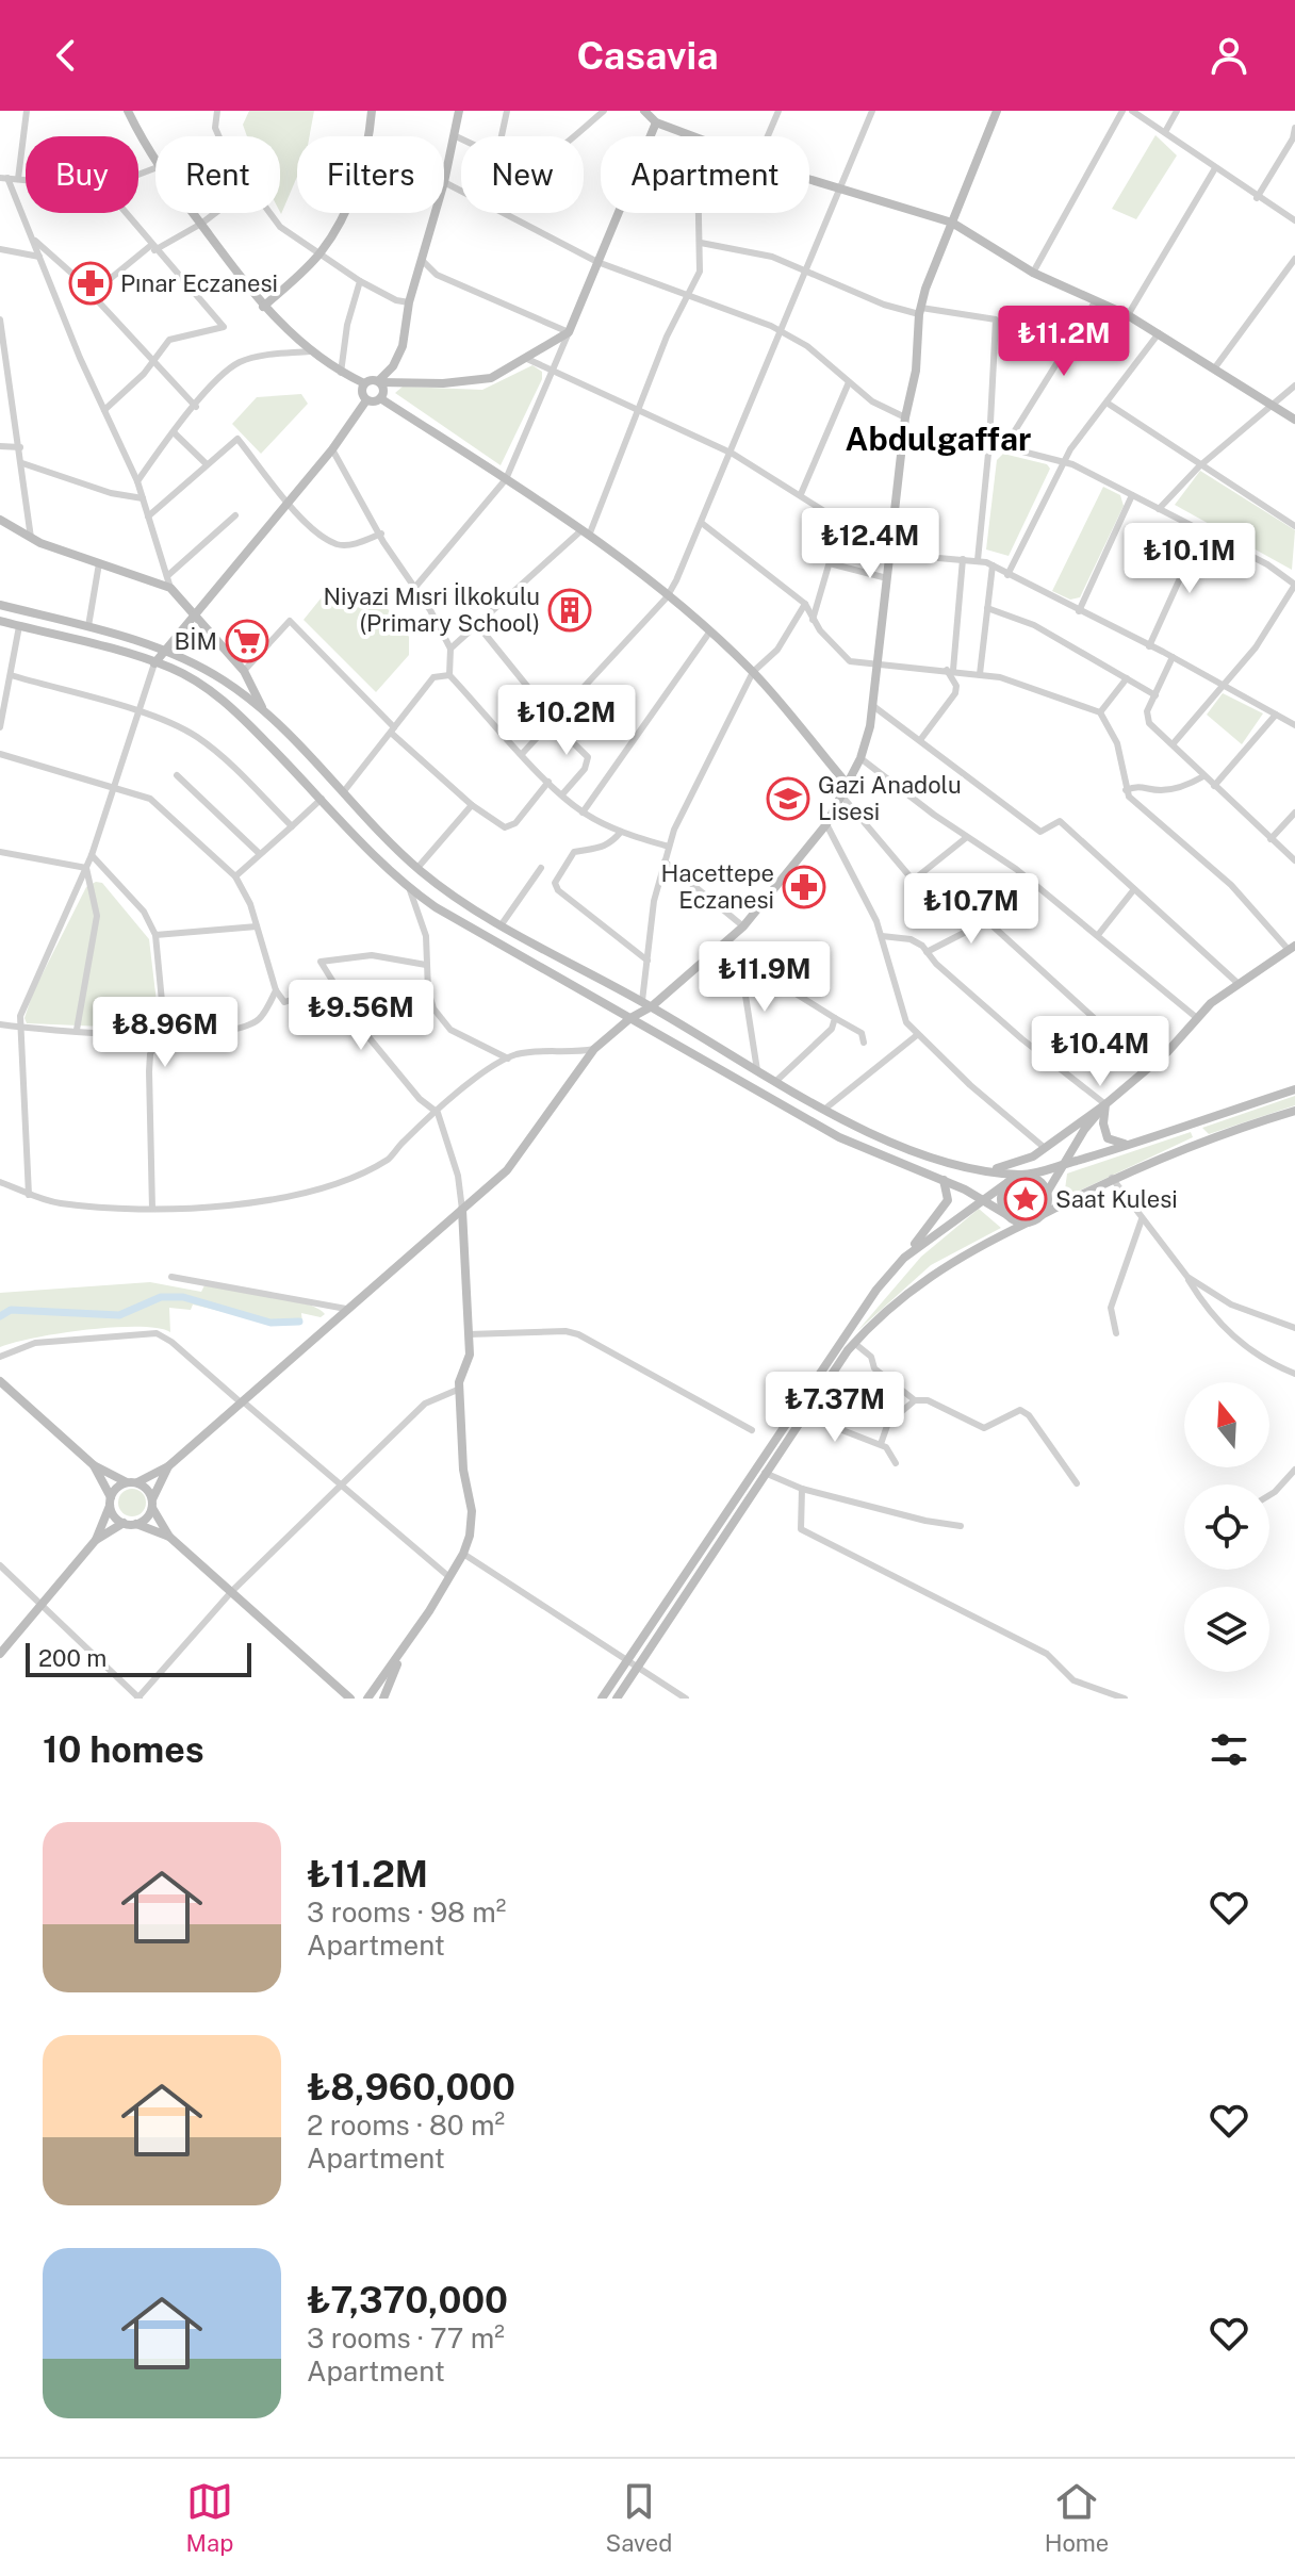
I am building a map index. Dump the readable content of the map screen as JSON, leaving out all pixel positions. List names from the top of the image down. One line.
{"districts":["Abdulgaffar"],"places":{"pharmacy":["Pınar Eczanesi","Hacettepe Eczanesi"],"building":["Niyazi Mısri İlkokulu (Primary School)"],"supermarket":["BİM"],"school or university":["Gazi Anadolu Lisesi"],"place":["Saat Kulesi"]},"scale_bar":"200 m","north":"top","page":{"header":"Casavia","chip":["Buy","Rent","Filters","New","Apartment"],"price":["₺11.2M","₺12.4M","₺10.1M","₺10.2M","₺10.7M","₺11.9M","₺9.56M","₺8.96M","₺10.4M","₺7.37M"],"scale":"200 m","heading":"10 homes","list":[{"name":"₺11.2M","note":"3 rooms · 98 m² · Apartment"},{"name":"₺8,960,000","note":"2 rooms · 80 m² · Apartment"},{"name":"₺7,370,000","note":"3 rooms · 77 m² · Apartment"}],"tabs":["Map","Saved","Home"]}}
